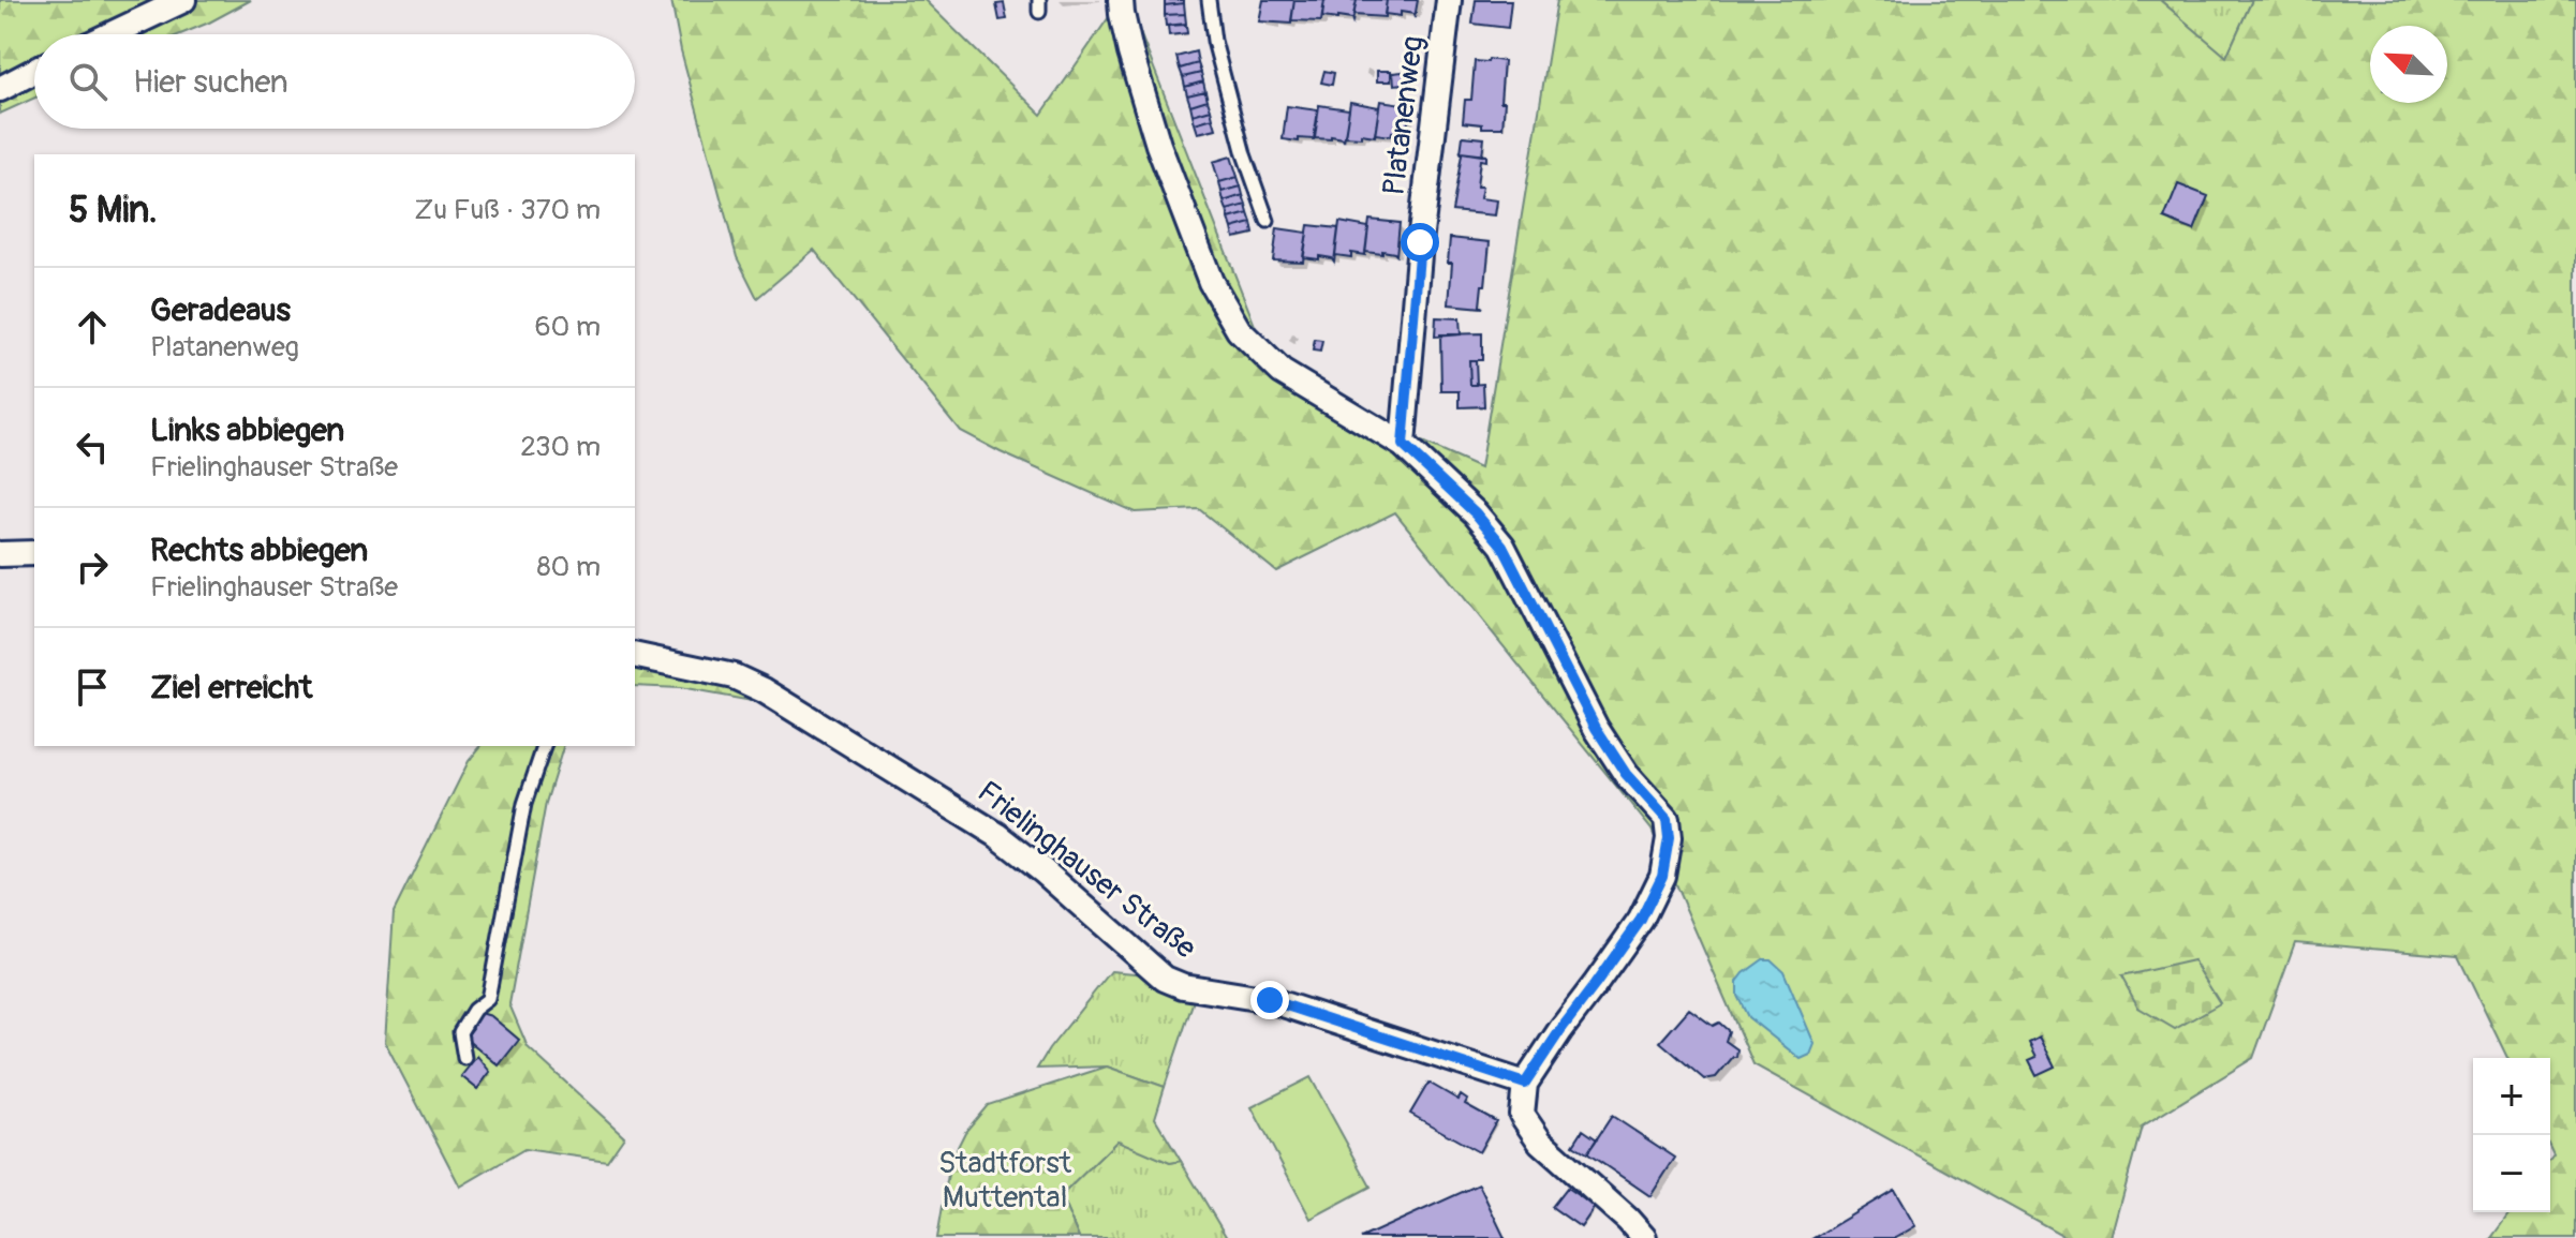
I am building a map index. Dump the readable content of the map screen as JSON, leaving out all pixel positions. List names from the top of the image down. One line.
{"streets":{"street":["Platanenweg","Frielinghauser Straße"]},"parks":["Stadtforst Muttental"],"north":"top left","page":{"search":"Hier suchen","heading":["5 Min.","Zu Fuß · 370 m"],"list":[["Geradeaus","Platanenweg","60 m"],["Links abbiegen","Frielinghauser Straße","230 m"],["Rechts abbiegen","Frielinghauser Straße","80 m"],"Ziel erreicht"],"map_buttons":["+","−"]}}
